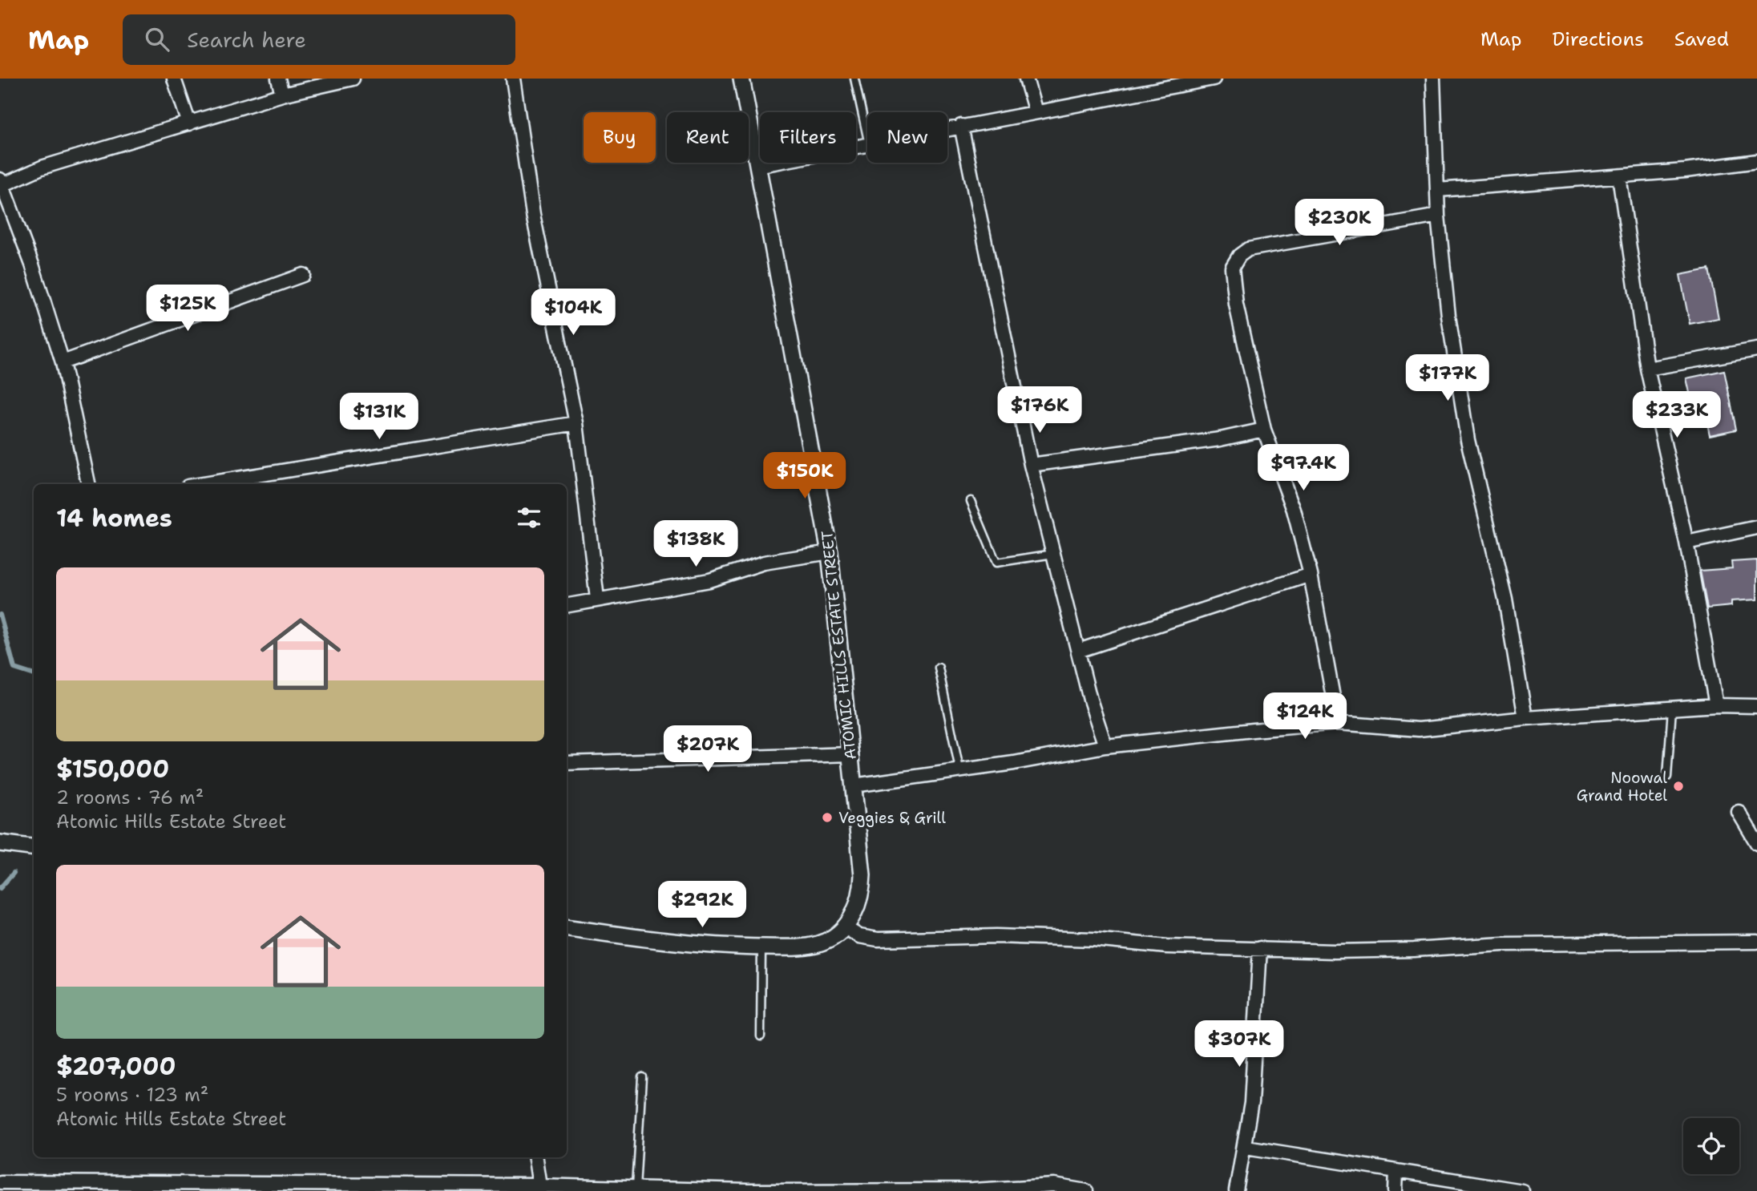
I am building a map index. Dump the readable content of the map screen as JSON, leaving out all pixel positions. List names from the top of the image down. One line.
{"streets":{"street":["ATOMIC HILLS ESTATE STREET"]},"places":["Noowal Grand Hotel","Veggies & Grill"],"page":{"header":"Map","search":"Search here","nav":["Map","Directions","Saved"],"chip":["Buy","Rent","Filters","New"],"price":["$230K","$125K","$104K","$177K","$176K","$233K","$131K","$97.4K","$150K","$138K","$124K","$207K","$292K","$307K"],"heading":"14 homes","list":[{"name":"$150,000","note":"2 rooms · 76 m² · Atomic Hills Estate Street"},{"name":"$207,000","note":"5 rooms · 123 m² · Atomic Hills Estate Street"}]}}
